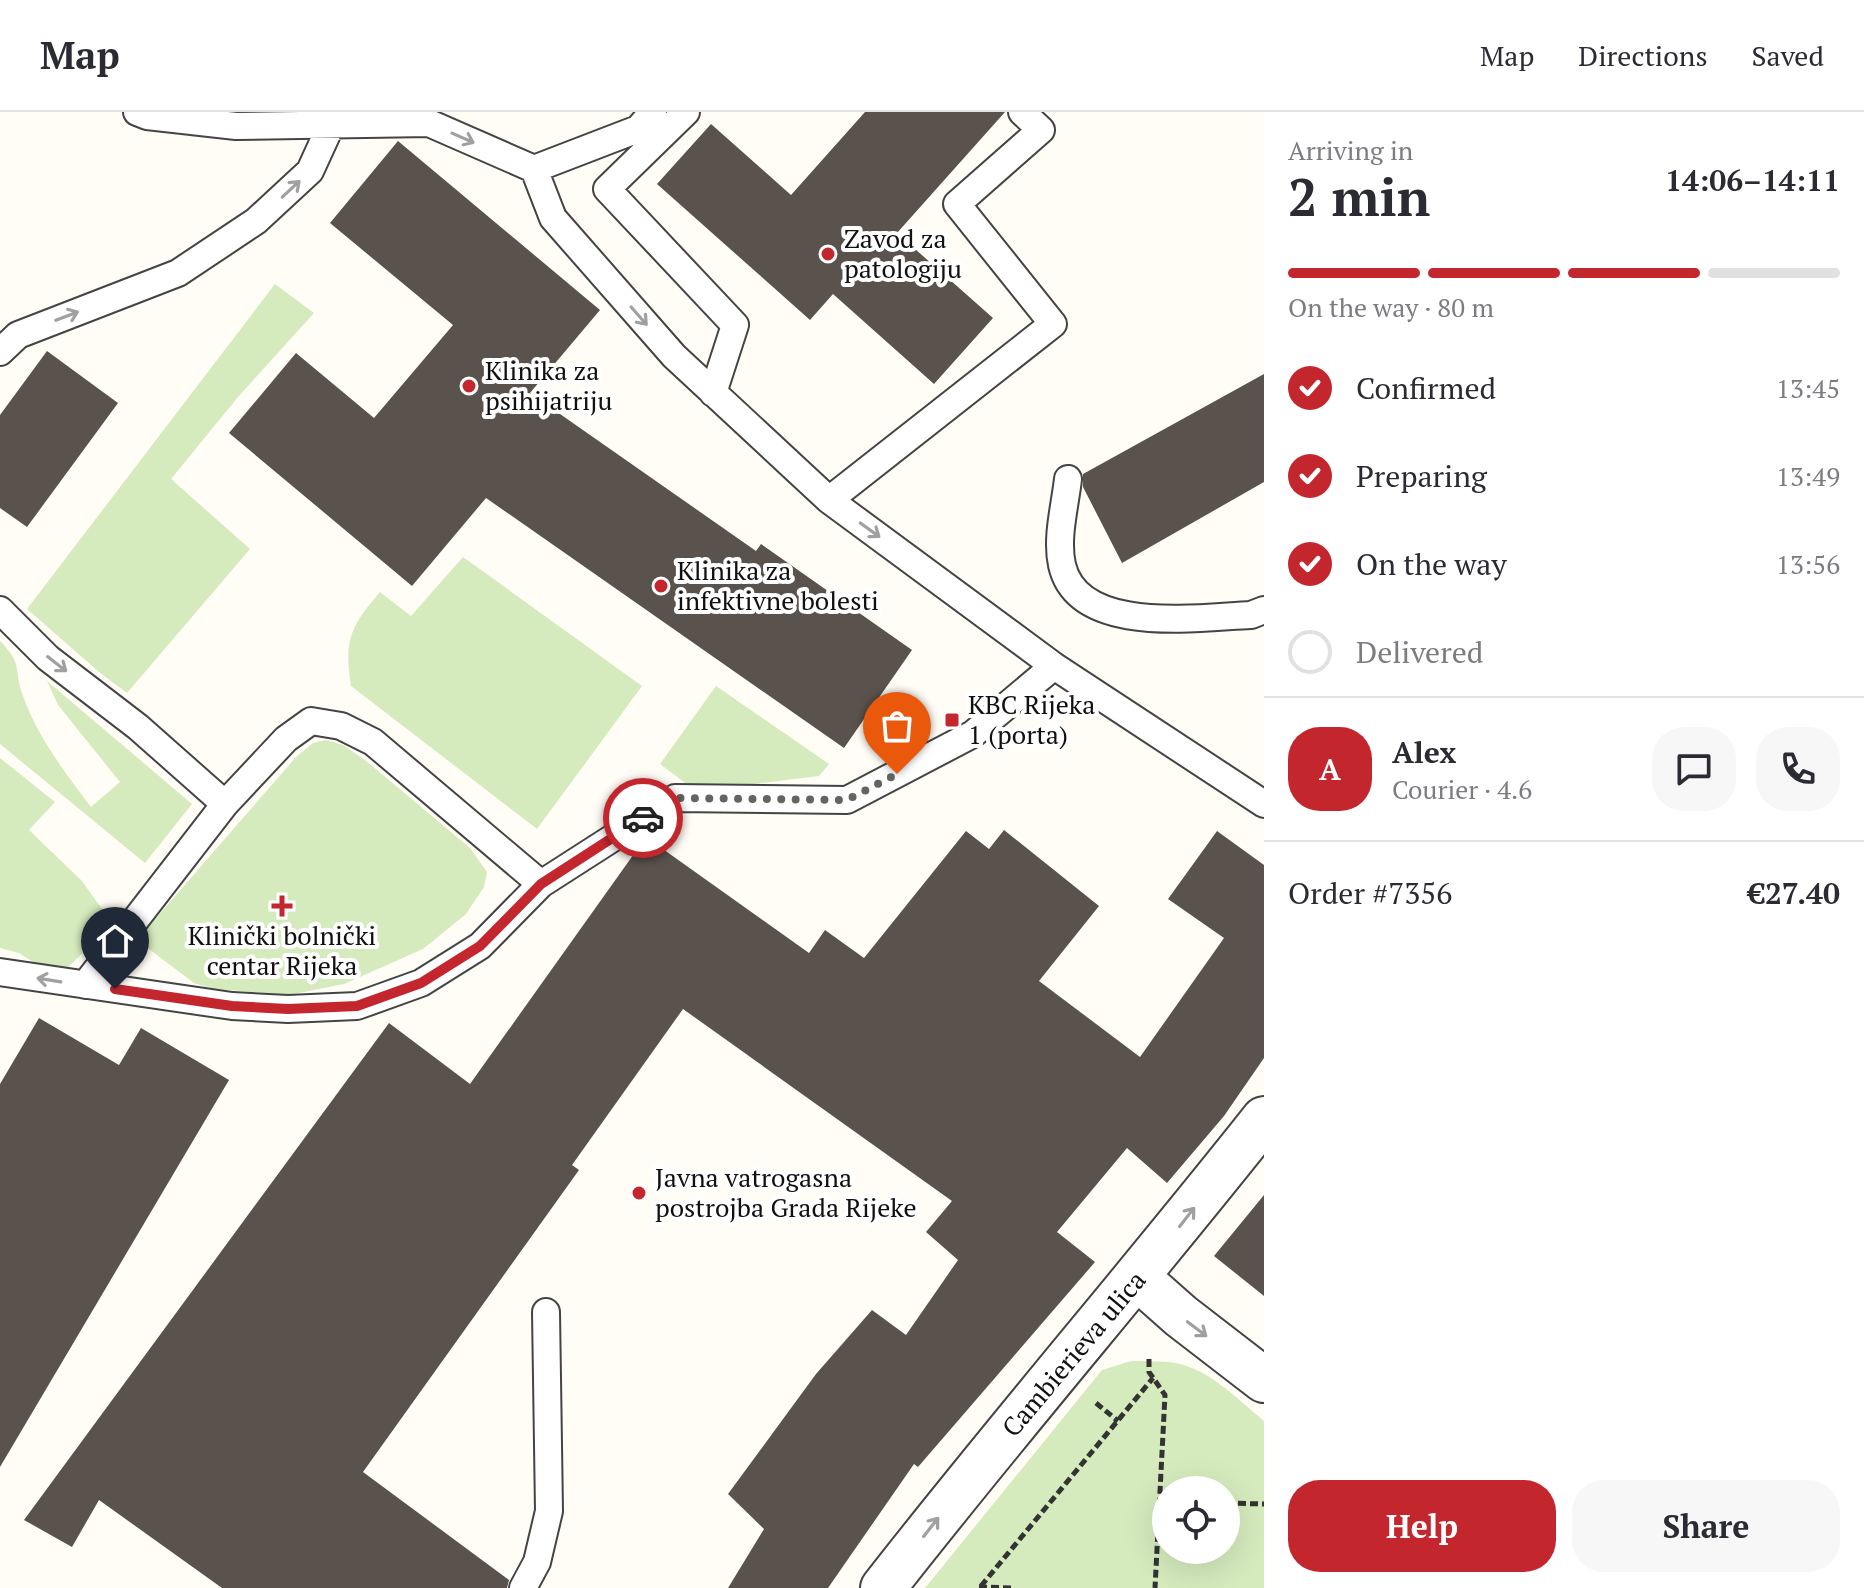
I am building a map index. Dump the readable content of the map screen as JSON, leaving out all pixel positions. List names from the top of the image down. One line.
{"streets":{"street":["Cambierieva ulica"]},"one_way":["Cambierieva ulica"],"places":{"other":["Zavod za patologiju","Klinika za psihijatriju","Klinika za infektivne bolesti","Javna vatrogasna postrojba Grada Rijeke"],"transit":["KBC Rijeka 1 (porta)"],"health":["Klinički bolnički centar Rijeka"]},"page":{"header":"Map","nav":["Map","Directions","Saved"],"heading":["2 min","Arriving in","14:06–14:11"],"panel":["Alex","Courier · 4.6","Order #7356","€27.40"],"bar":"On the way · 80 m","list":[["Confirmed","13:45"],["Preparing","13:49"],["On the way","13:56"],"Delivered"],"round":"A","buttons":["Help","Share"]}}
